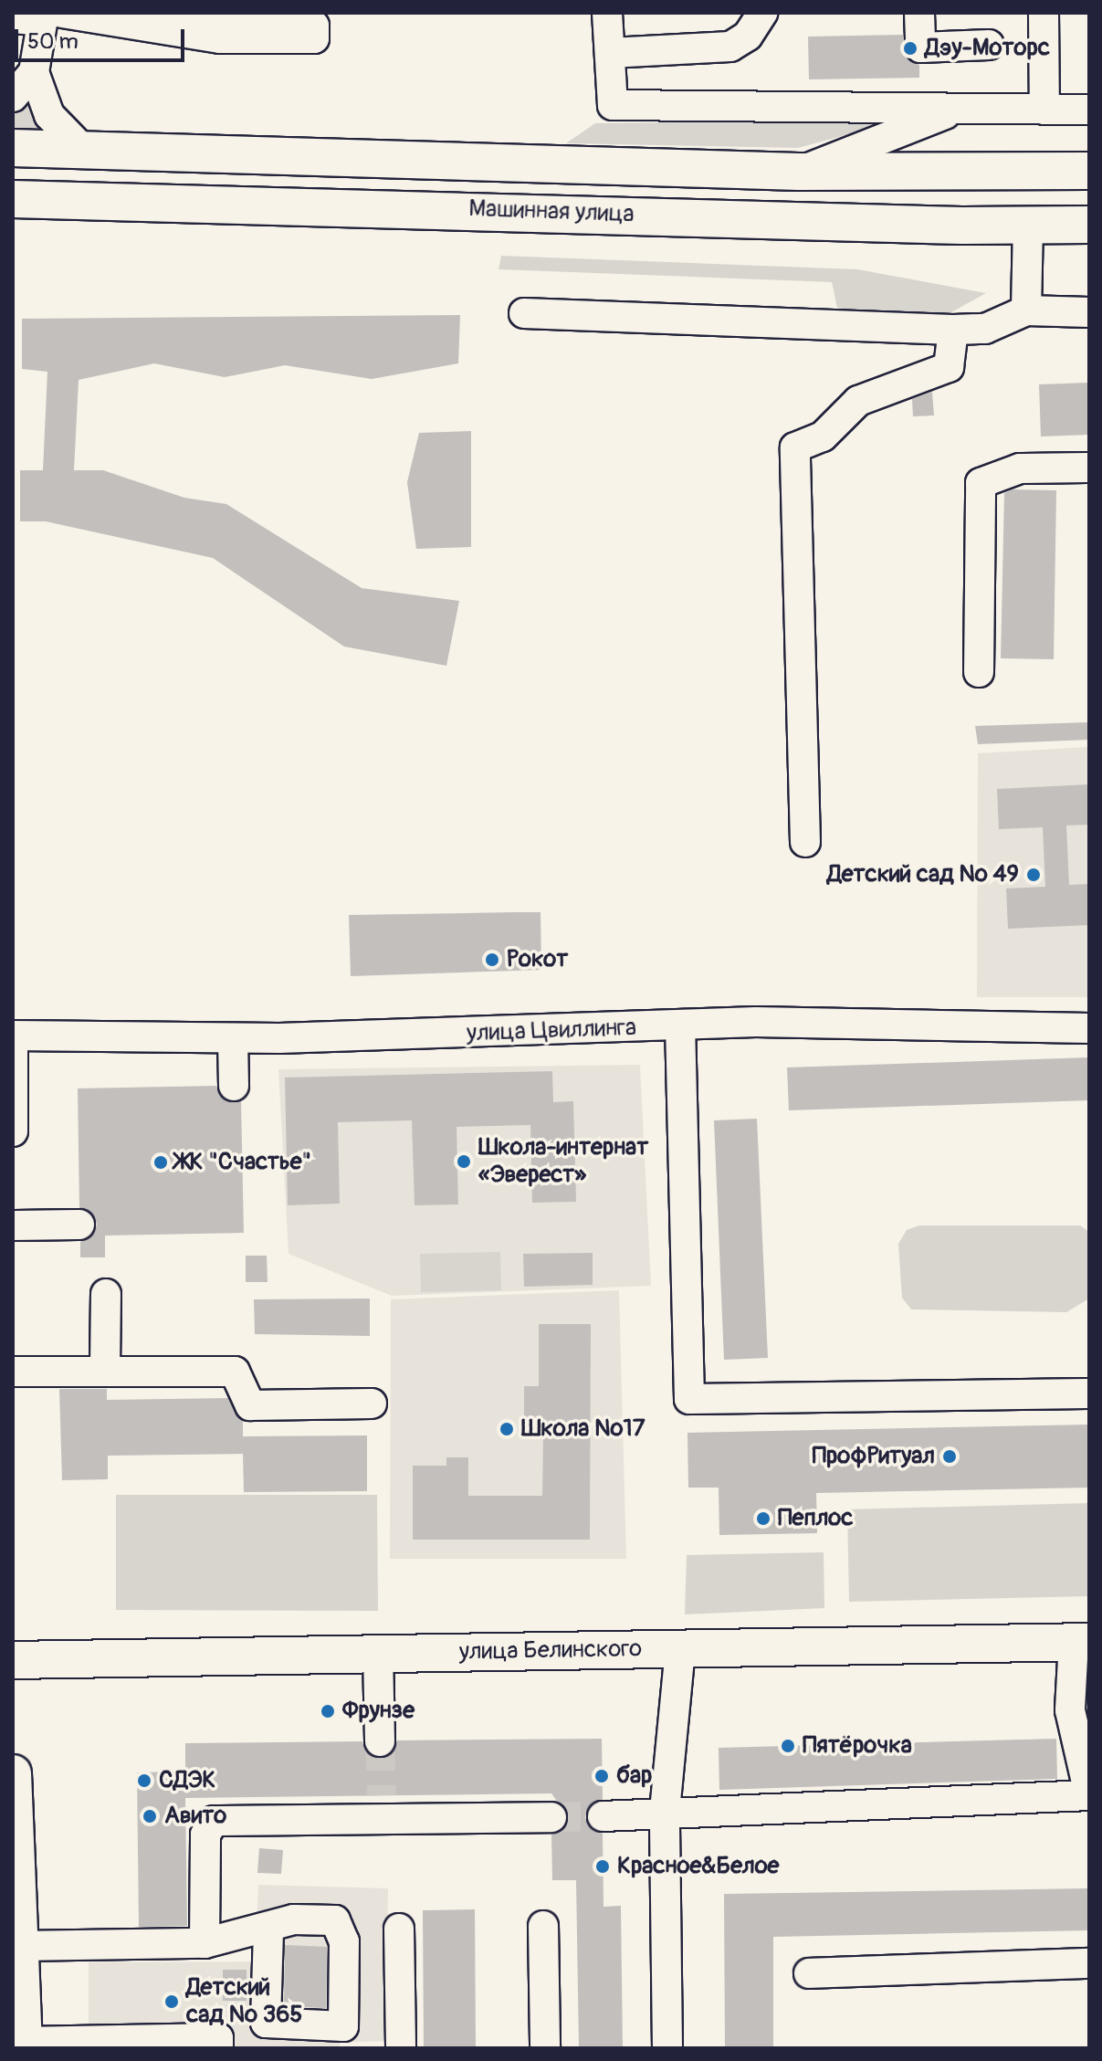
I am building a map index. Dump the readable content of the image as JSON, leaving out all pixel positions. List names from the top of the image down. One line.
{"streets":{"main road":["Машинная улица","улица Белинского"],"street":["улица Цвиллинга"]},"places":["Дэу-Моторс","Детский сад № 49","Рокот","Школа-интернат «Эверест»","ЖК \"Счастье\"","Школа №17","ПрофРитуал","Пеплос","Фрунзе","Пятёрочка","бар","СДЭК","Авито","Красное&Белое","Детский сад № 365"],"scale_bar":"50 m"}
